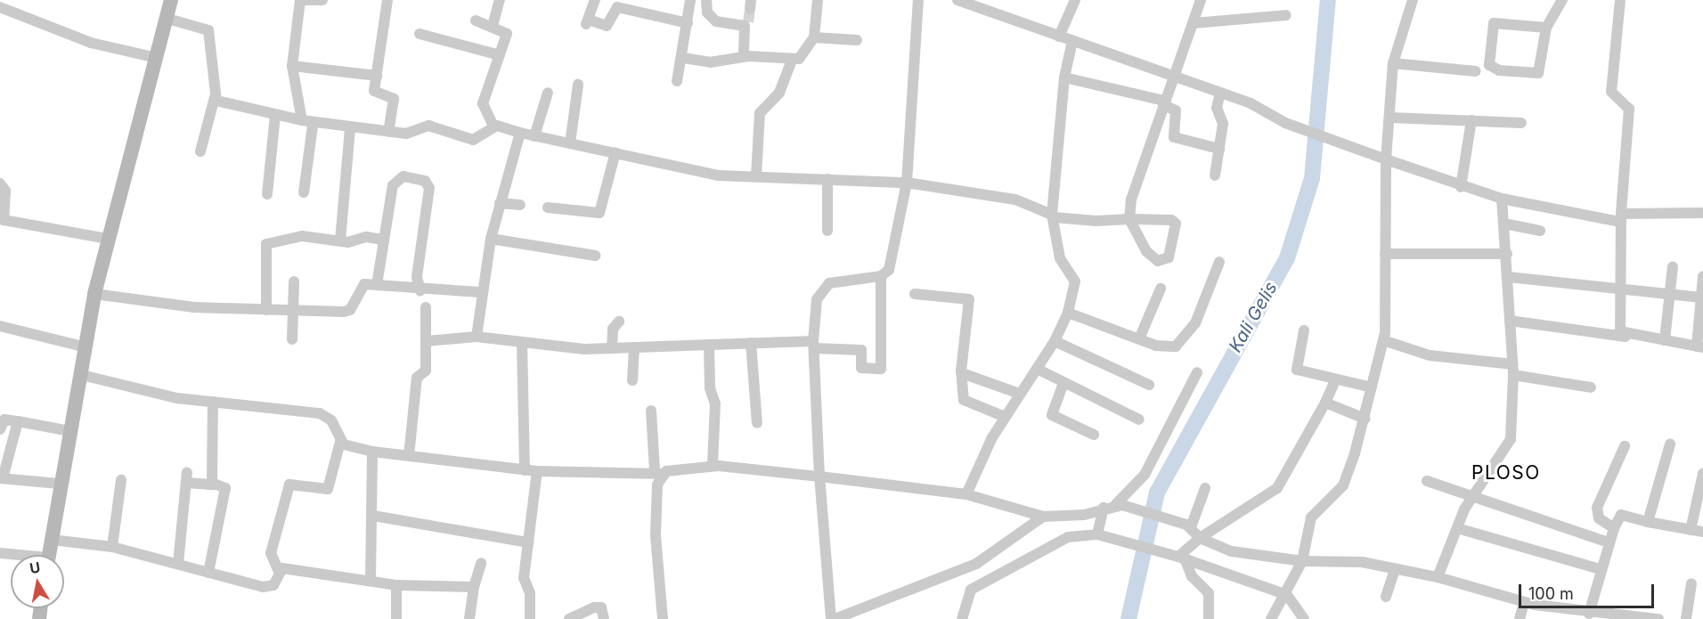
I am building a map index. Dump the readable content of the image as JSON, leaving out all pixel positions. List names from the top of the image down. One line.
{"districts":["PLOSO"],"water":["Kali Gelis"],"scale_bar":"100 m","north":"top"}
